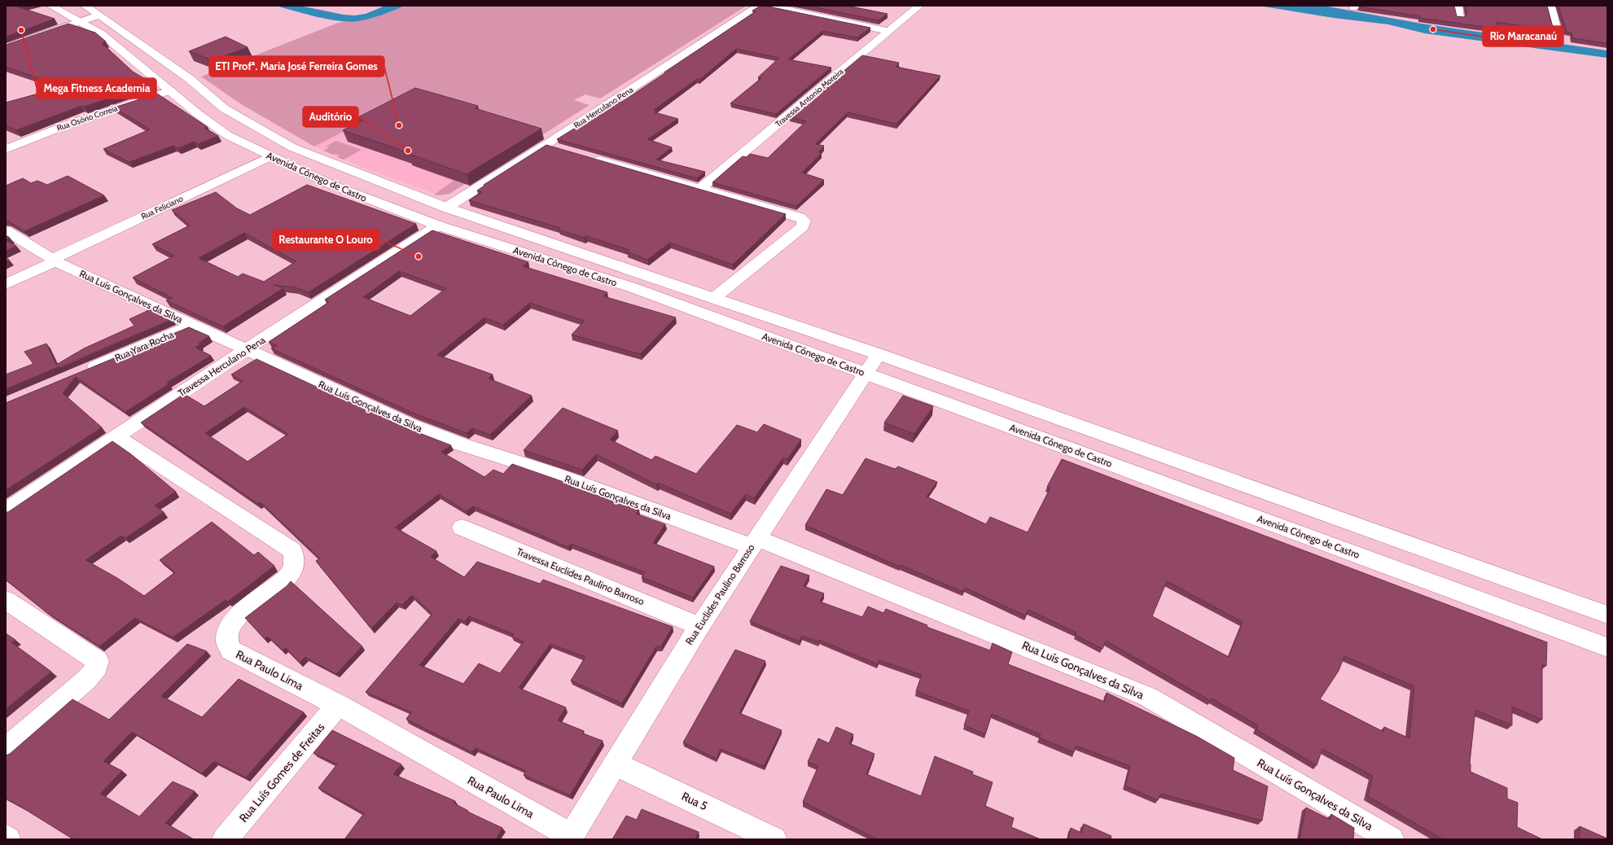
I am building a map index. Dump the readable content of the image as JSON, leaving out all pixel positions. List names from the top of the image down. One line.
{"streets":{"street":["Travessa Antonio Moreira","Rua Herculano Pena","Rua Osório Correia","Avenida Cônego de Castro","Rua Feliciano","Rua Luís Gonçalves da Silva","Rua Yara Rocha","Travessa Herculano Pena","Travessa Euclides Paulino Barroso","Rua Euclides Paulino Barroso","Rua Paulo Lima","Rua Luís Gomes de Freitas","Rua 5"]},"crossings":[["Rua Herculano Pena","Avenida Cônego de Castro"],["Rua Osório Correia","Avenida Cônego de Castro"],["Avenida Cônego de Castro","Rua Feliciano"],["Avenida Cônego de Castro","Travessa Herculano Pena"],["Avenida Cônego de Castro","Rua Euclides Paulino Barroso"],["Rua Feliciano","Rua Luís Gonçalves da Silva"],["Rua Luís Gonçalves da Silva","Rua Yara Rocha"],["Rua Luís Gonçalves da Silva","Travessa Herculano Pena"],["Rua Luís Gonçalves da Silva","Rua Euclides Paulino Barroso"],["Travessa Herculano Pena","Rua Paulo Lima"],["Travessa Euclides Paulino Barroso","Rua Euclides Paulino Barroso"],["Rua Euclides Paulino Barroso","Rua Paulo Lima"],["Rua Euclides Paulino Barroso","Rua 5"],["Rua Paulo Lima","Rua Luís Gomes de Freitas"]],"places":["Rio Maracanaú","Mega Fitness Academia","ETI Profª. Maria José Ferreira Gomes","Auditório","Restaurante O Louro"]}
